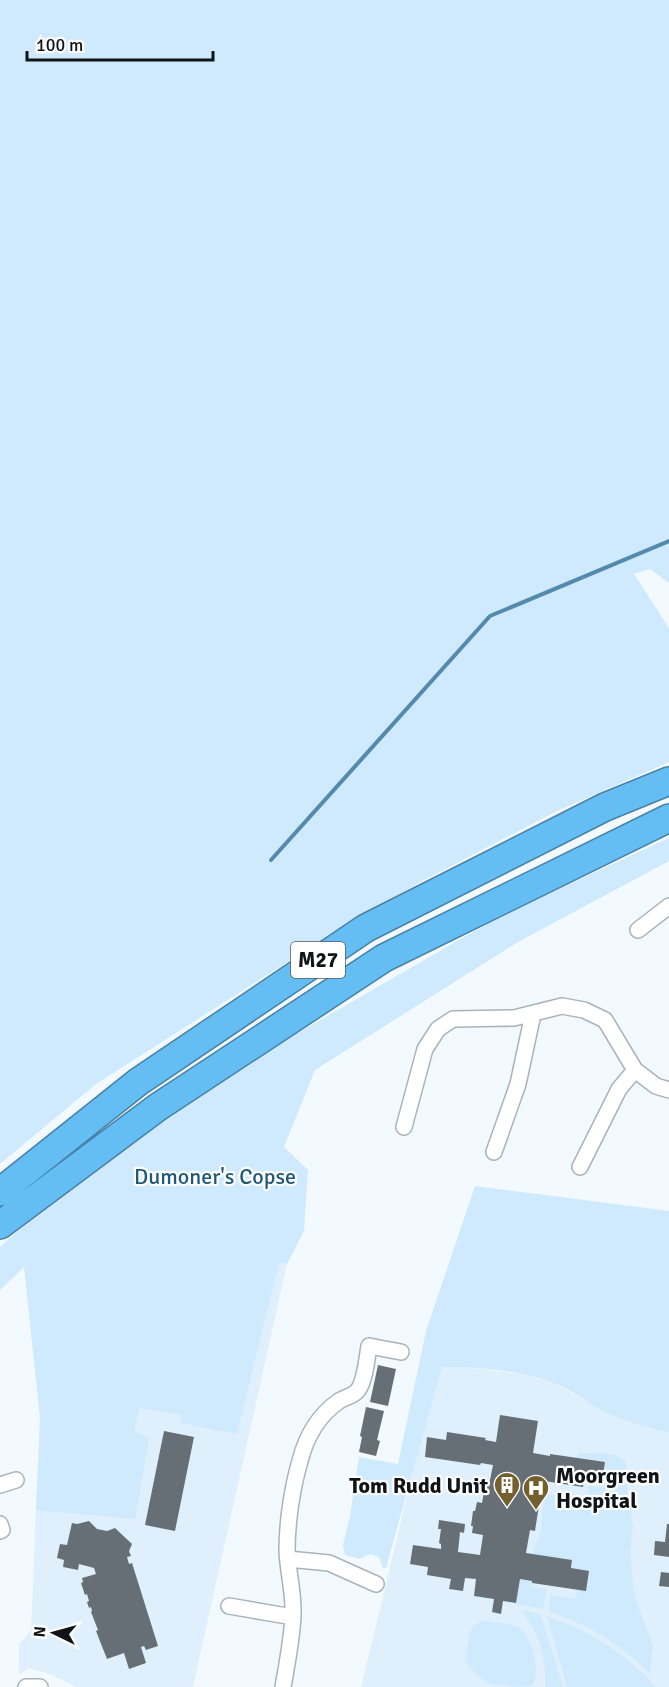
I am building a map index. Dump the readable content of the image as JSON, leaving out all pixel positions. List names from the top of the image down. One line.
{"streets":{"highway":["M27"]},"parks":["Dumoner's Copse"],"places":{"building":["Tom Rudd Unit"],"hospital":["Moorgreen Hospital"]},"scale_bar":"100 m","north":"left"}
